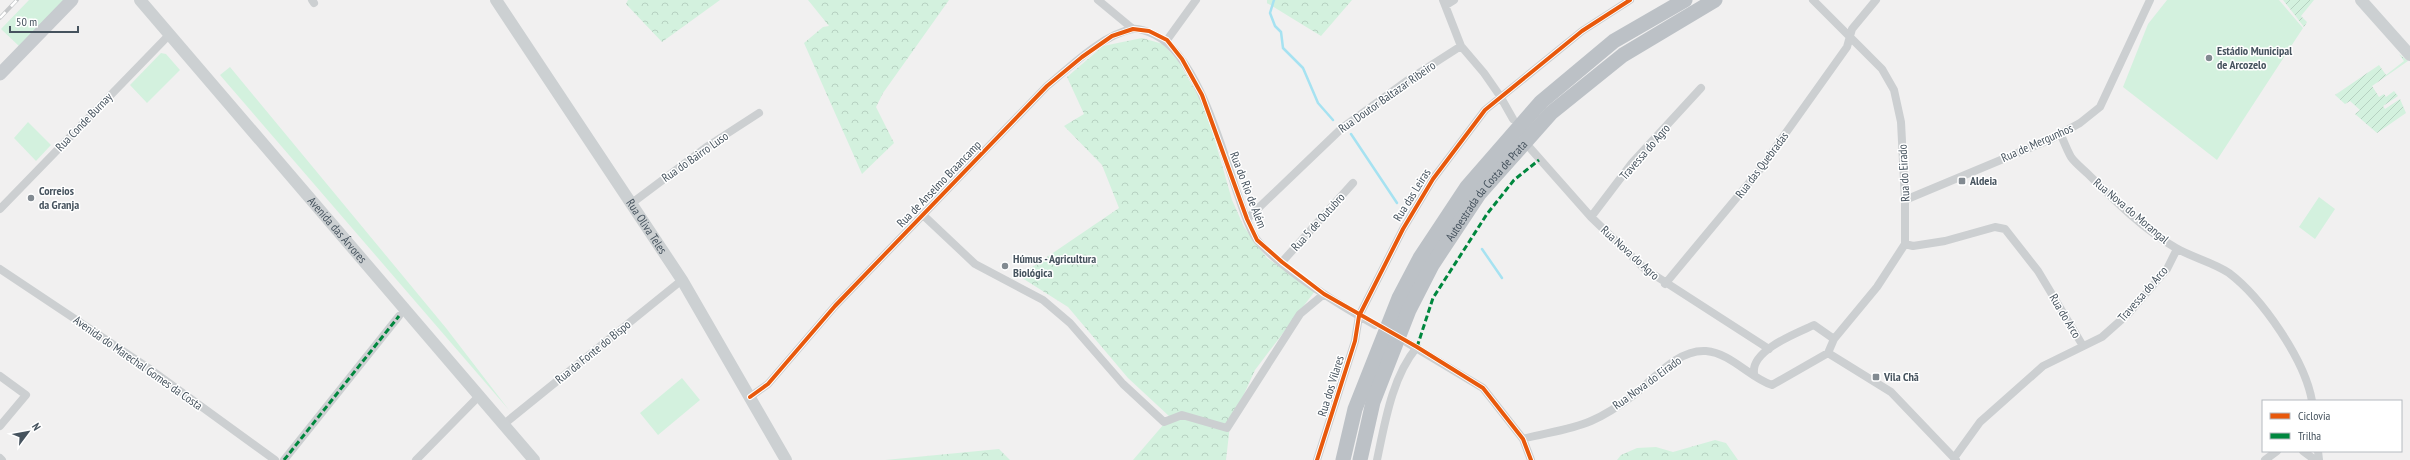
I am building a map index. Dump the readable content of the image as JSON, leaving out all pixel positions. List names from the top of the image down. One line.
{"streets":{"highway":["Autoestrada da Costa de Prata"],"main road":["Rua Oliva Teles","Avenida das Árvores"],"street":["Rua Doutor Baltazar Ribeiro","Rua Conde Burnay","Rua de Mergunhos","Travessa do Agro","Rua do Bairro Luso","Rua das Quebradas","Rua do Eirado","Rua de Anselmo Braancamp","Rua do Rio de Além","Rua das Leiras","Rua Nova do Morangal","Rua 5 de Outubro","Rua Nova do Agro","Travessa do Arco","Rua do Arco","Rua da Fonte do Bispo","Avenida do Marechal Gomes da Costa","Rua Nova do Eirado","Rua dos Vilares"]},"crossings":[["Rua Doutor Baltazar Ribeiro","Rua do Rio de Além"],["Rua Conde Burnay","Avenida das Árvores"],["Rua de Mergunhos","Rua do Eirado"],["Rua de Mergunhos","Rua Nova do Morangal"],["Travessa do Agro","Rua Nova do Agro"],["Rua do Bairro Luso","Rua Oliva Teles"],["Rua das Quebradas","Rua do Eirado"],["Rua das Quebradas","Rua Nova do Agro"],["Rua do Eirado","Rua do Arco"],["Rua de Anselmo Braancamp","Rua do Rio de Além"],["Rua de Anselmo Braancamp","Rua Oliva Teles"],["Rua do Rio de Além","Rua das Leiras"],["Rua do Rio de Além","Rua 5 de Outubro"],["Rua do Rio de Além","Rua dos Vilares"],["Rua das Leiras","Rua dos Vilares"],["Rua Nova do Morangal","Travessa do Arco"],["Rua Oliva Teles","Rua da Fonte do Bispo"],["Avenida das Árvores","Rua da Fonte do Bispo"],["Travessa do Arco","Rua do Arco"]],"places":{"other":["Estádio Municipal de Arcozelo","Correios da Granja","Húmus - Agricultura Biológica"],"transit":["Aldeia","Vila Chã"]},"legend":["Ciclovia","Trilha"],"scale_bar":"50 m","north":"top right"}
